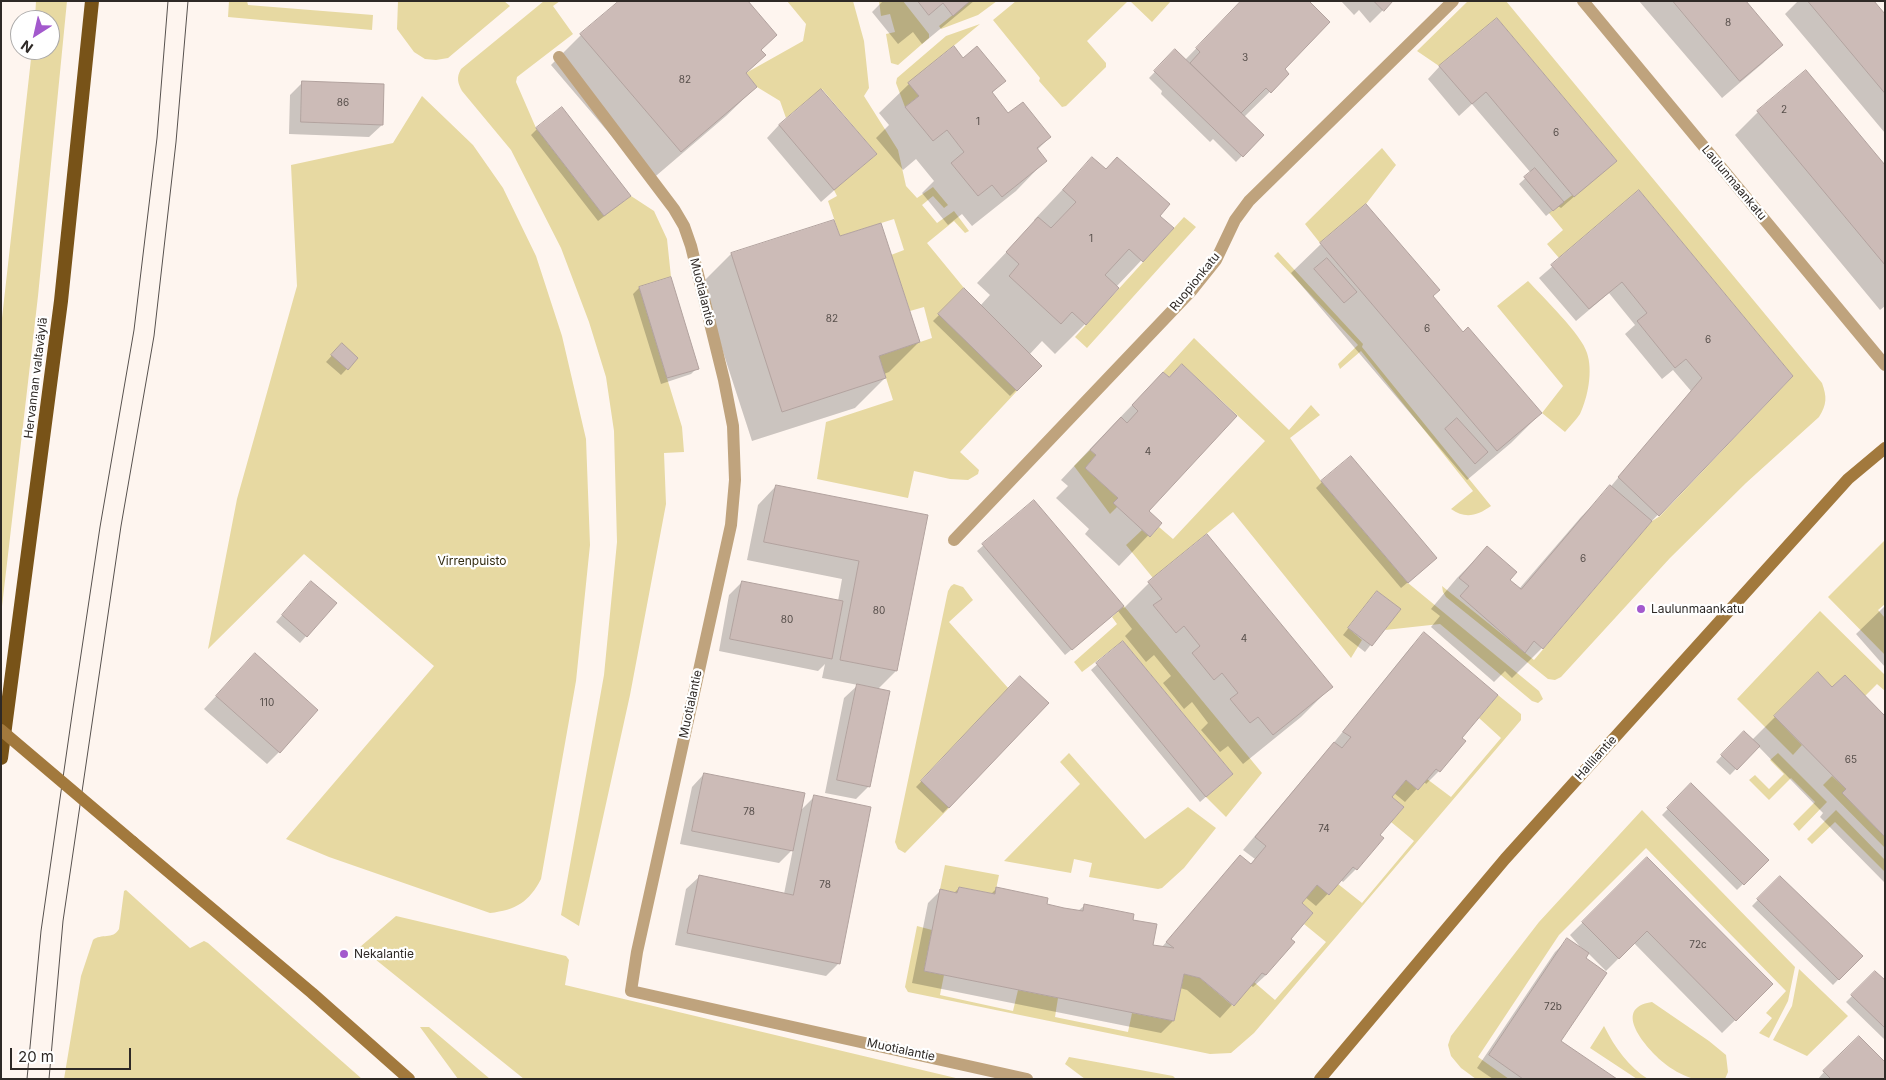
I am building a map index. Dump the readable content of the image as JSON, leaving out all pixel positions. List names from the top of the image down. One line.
{"streets":{"highway":["Hervannan valtaväylä"],"main road":["Hallilantie"],"street":["Laulunmaankatu","Ruopionkatu","Muotialantie"]},"parks":["Virrenpuisto"],"places":["Laulunmaankatu","Nekalantie"],"house_numbers":["8","3","82","86","2","1","6","1","82","6","6","4","6","80","80","4","110","65","78","74","78","72c","72b"],"scale_bar":"20 m","north":"bottom left"}
